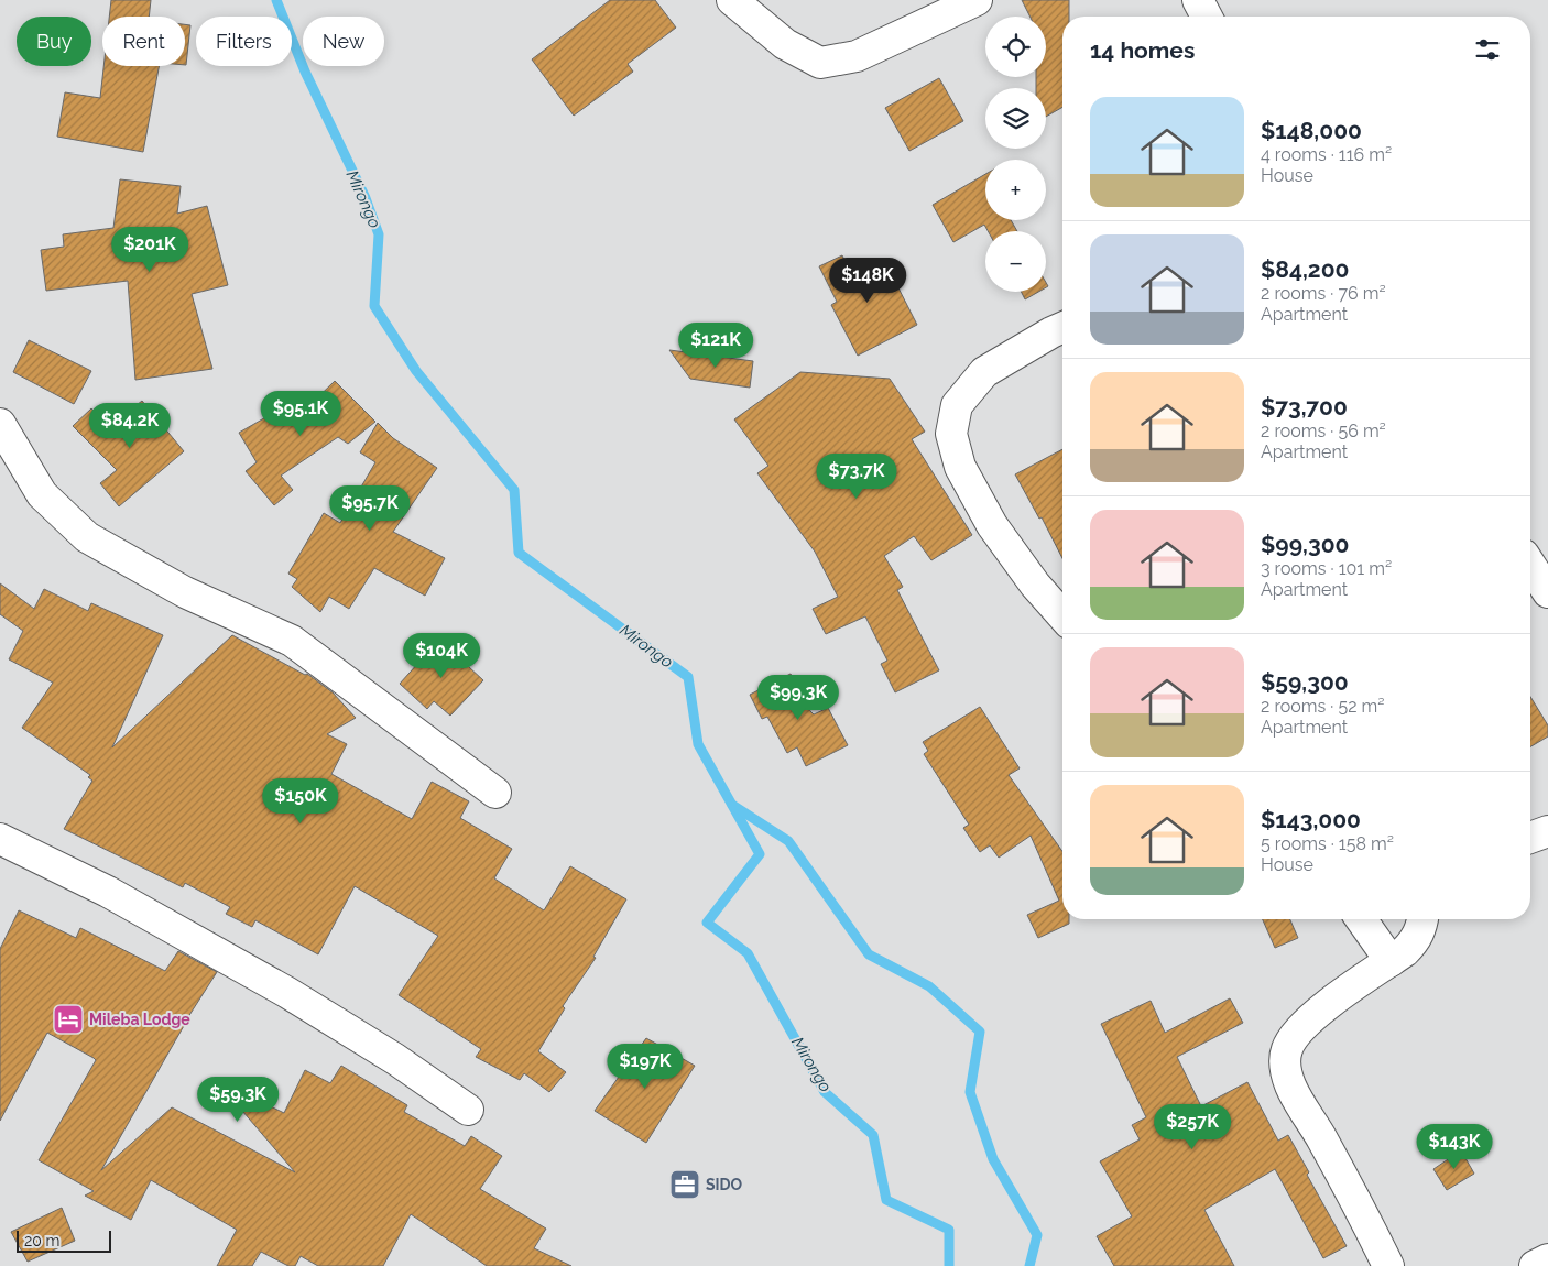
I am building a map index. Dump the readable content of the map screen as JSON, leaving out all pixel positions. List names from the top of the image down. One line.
{"water":["Mirongo"],"places":{"hotel":["Mileba Lodge"],"office":["SIDO"]},"scale_bar":"20 m","page":{"map_buttons":["+","−"],"chip":["Buy","Rent","Filters","New"],"heading":"14 homes","list":[{"name":"$148,000","note":"4 rooms · 116 m² · House"},{"name":"$84,200","note":"2 rooms · 76 m² · Apartment"},{"name":"$73,700","note":"2 rooms · 56 m² · Apartment"},{"name":"$99,300","note":"3 rooms · 101 m² · Apartment"},{"name":"$59,300","note":"2 rooms · 52 m² · Apartment"},{"name":"$143,000","note":"5 rooms · 158 m² · House"}],"price":["$201K","$148K","$121K","$95.1K","$84.2K","$73.7K","$95.7K","$104K","$99.3K","$150K","$197K","$59.3K","$257K","$143K"],"scale":"20 m"}}
